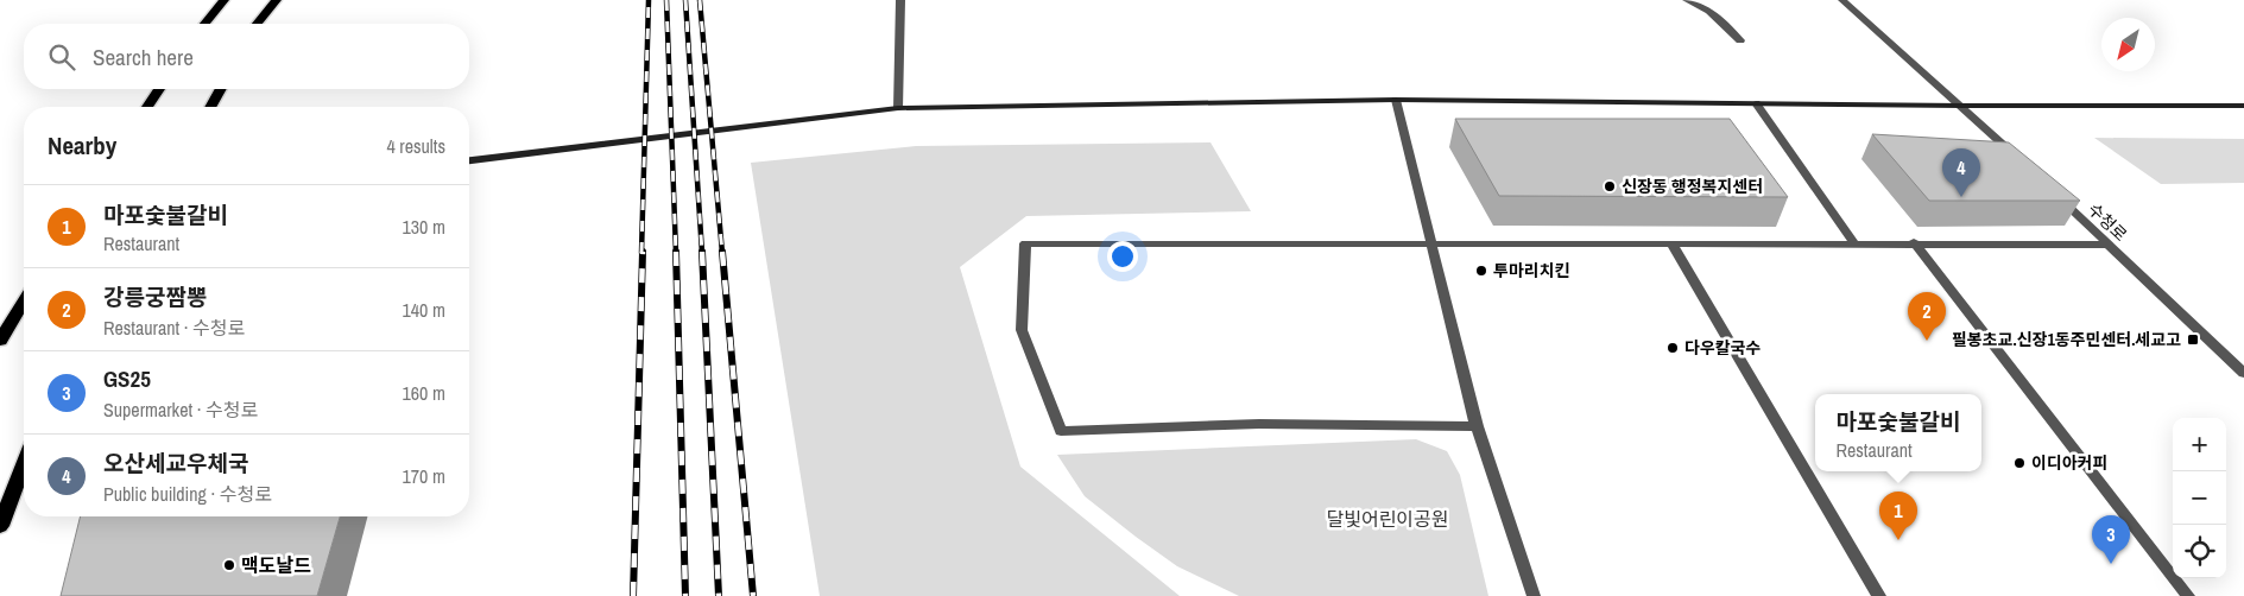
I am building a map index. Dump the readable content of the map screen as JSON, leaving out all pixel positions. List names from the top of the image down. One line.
{"streets":{"street":["수청로"]},"parks":["달빛어린이공원"],"places":{"other":["신장동 행정복지센터","투마리치킨","다우칼국수","이디아커피","맥도날드"],"transit":["필봉초교.신장1동주민센터.세교고"]},"north":"bottom left","page":{"search":"Search here","heading":["Nearby","4 results"],"pins":["4","2","1","3"],"list":[{"mark":"1","name":"마포숯불갈비","note":"Restaurant","value":"130 m"},{"mark":"2","name":"강릉궁짬뽕","note":"Restaurant · 수청로","value":"140 m"},{"mark":"3","name":"GS25","note":"Supermarket · 수청로","value":"160 m"},{"mark":"4","name":"오산세교우체국","note":"Public building · 수청로","value":"170 m"}],"popup":["마포숯불갈비","Restaurant"],"map_buttons":["+","−"]}}
